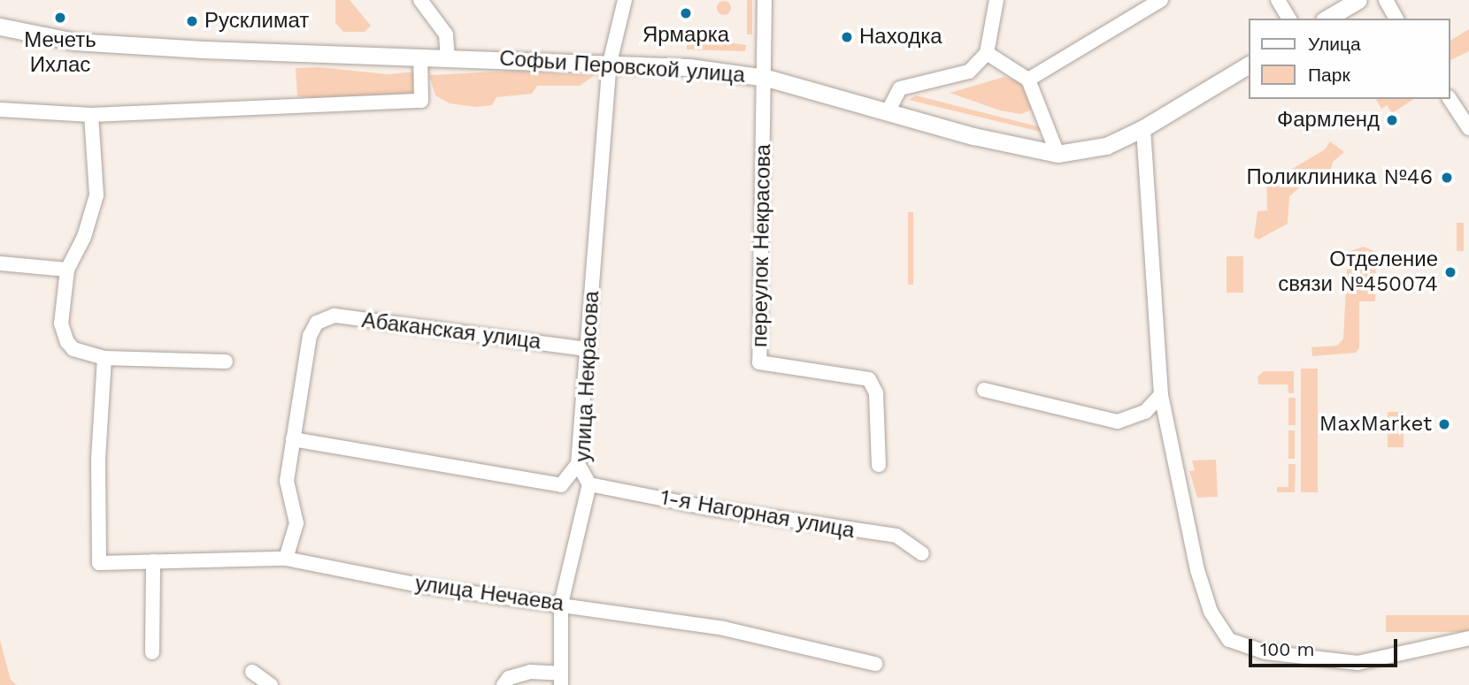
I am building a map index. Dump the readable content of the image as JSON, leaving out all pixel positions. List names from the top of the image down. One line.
{"streets":{"main road":["Софьи Перовской улица"],"street":["переулок Некрасова","Абаканская улица","улица Некрасова","1-я Нагорная улица","улица Нечаева"]},"crossings":[["Софьи Перовской улица","переулок Некрасова"],["Софьи Перовской улица","улица Некрасова"],["Абаканская улица","улица Некрасова"],["улица Некрасова","1-я Нагорная улица"],["улица Некрасова","улица Нечаева"]],"places":["Ярмарка","Мечеть Ихлас","Русклимат","Находка","Фармленд","Поликлиника №46","Отделение связи №450074","MaxMarket"],"legend":["Улица","Парк"],"scale_bar":"100 m"}
